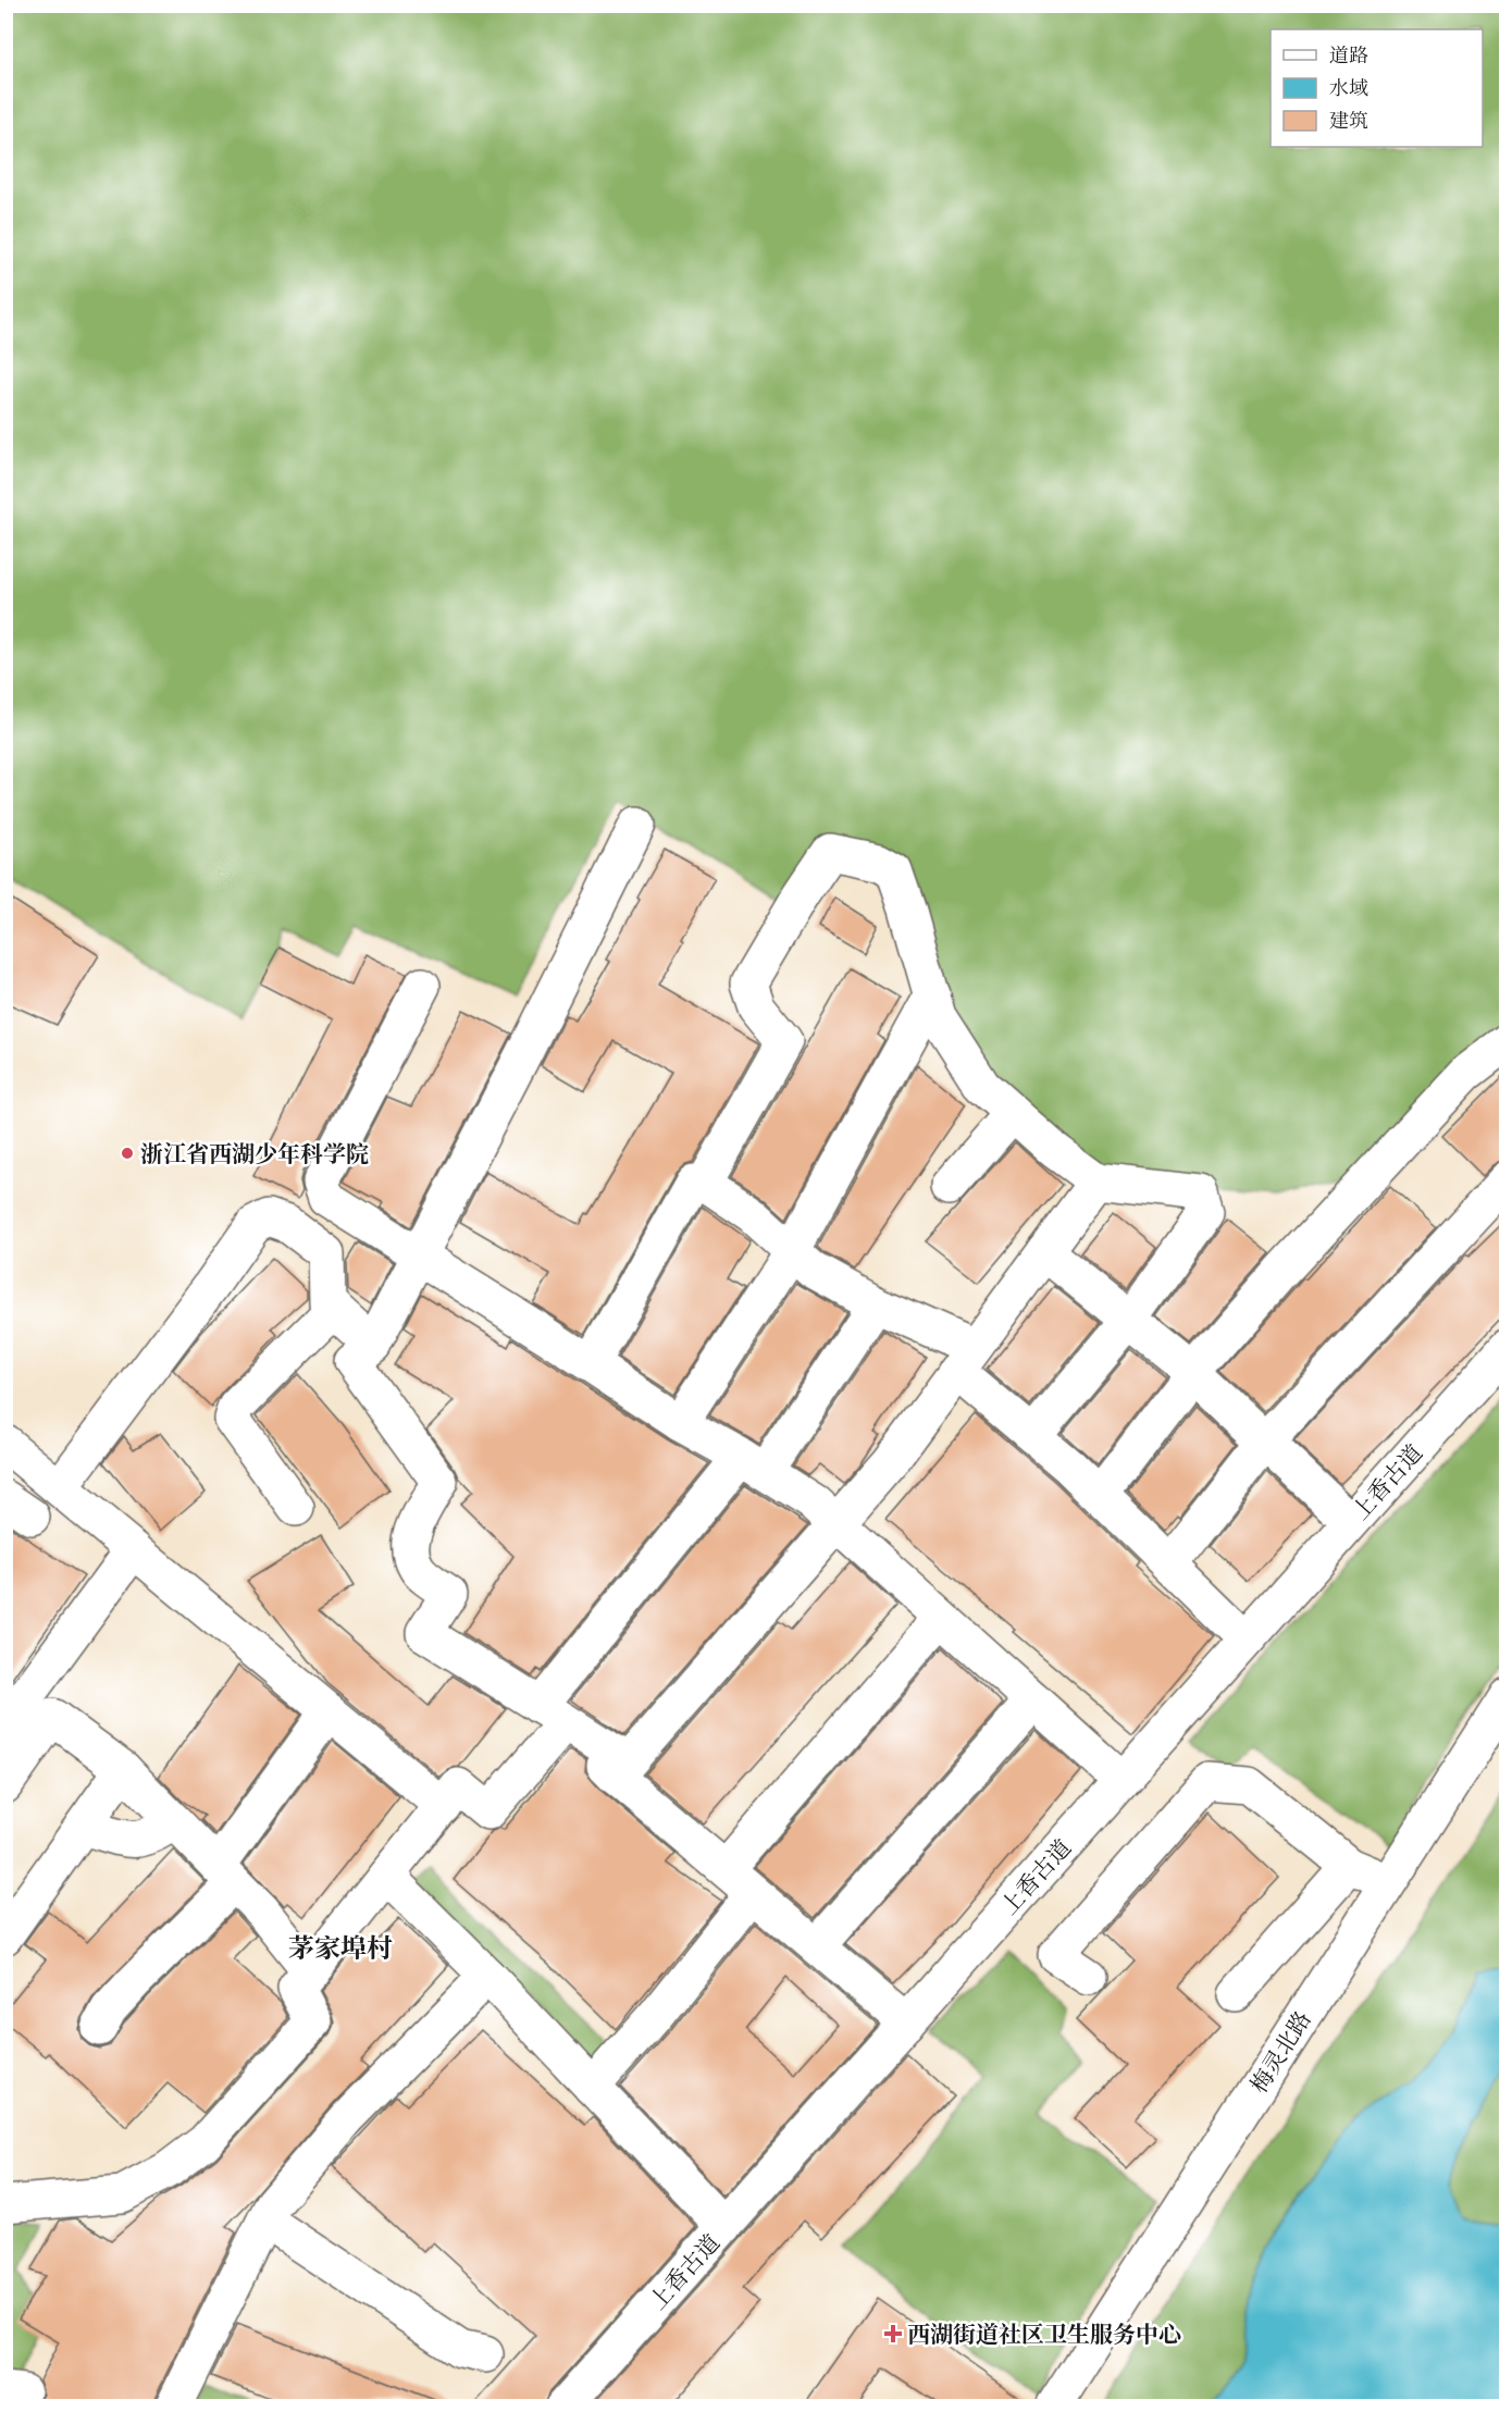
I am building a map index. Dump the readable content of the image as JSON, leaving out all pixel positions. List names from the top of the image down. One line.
{"streets":{"street":["上香古道","梅灵北路"]},"districts":["茅家埠村"],"places":{"other":["浙江省西湖少年科学院"],"health":["西湖街道社区卫生服务中心"]},"legend":["道路","水域","建筑"]}
